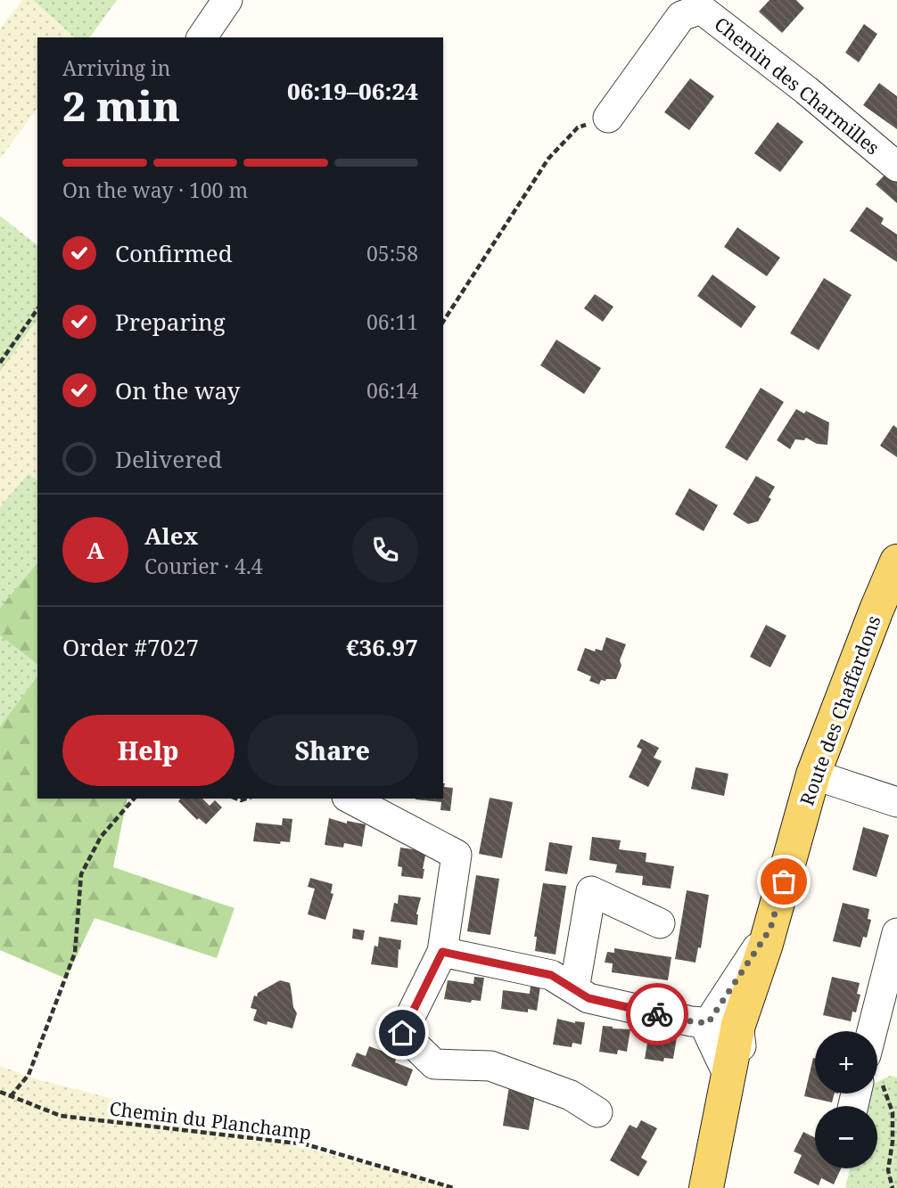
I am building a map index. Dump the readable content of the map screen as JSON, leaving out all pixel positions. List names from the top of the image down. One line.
{"streets":{"main road":["Route des Chaffardons"],"street":["Chemin des Charmilles"],"path":["Chemin du Planchamp"]},"page":{"heading":["2 min","Arriving in","06:19–06:24"],"panel":["Alex","Courier · 4.4","Order #7027","€36.97"],"bar":"On the way · 100 m","list":[["Confirmed","05:58"],["Preparing","06:11"],["On the way","06:14"],"Delivered"],"round":"A","buttons":["Help","Share"],"map_buttons":["+","−"]}}
